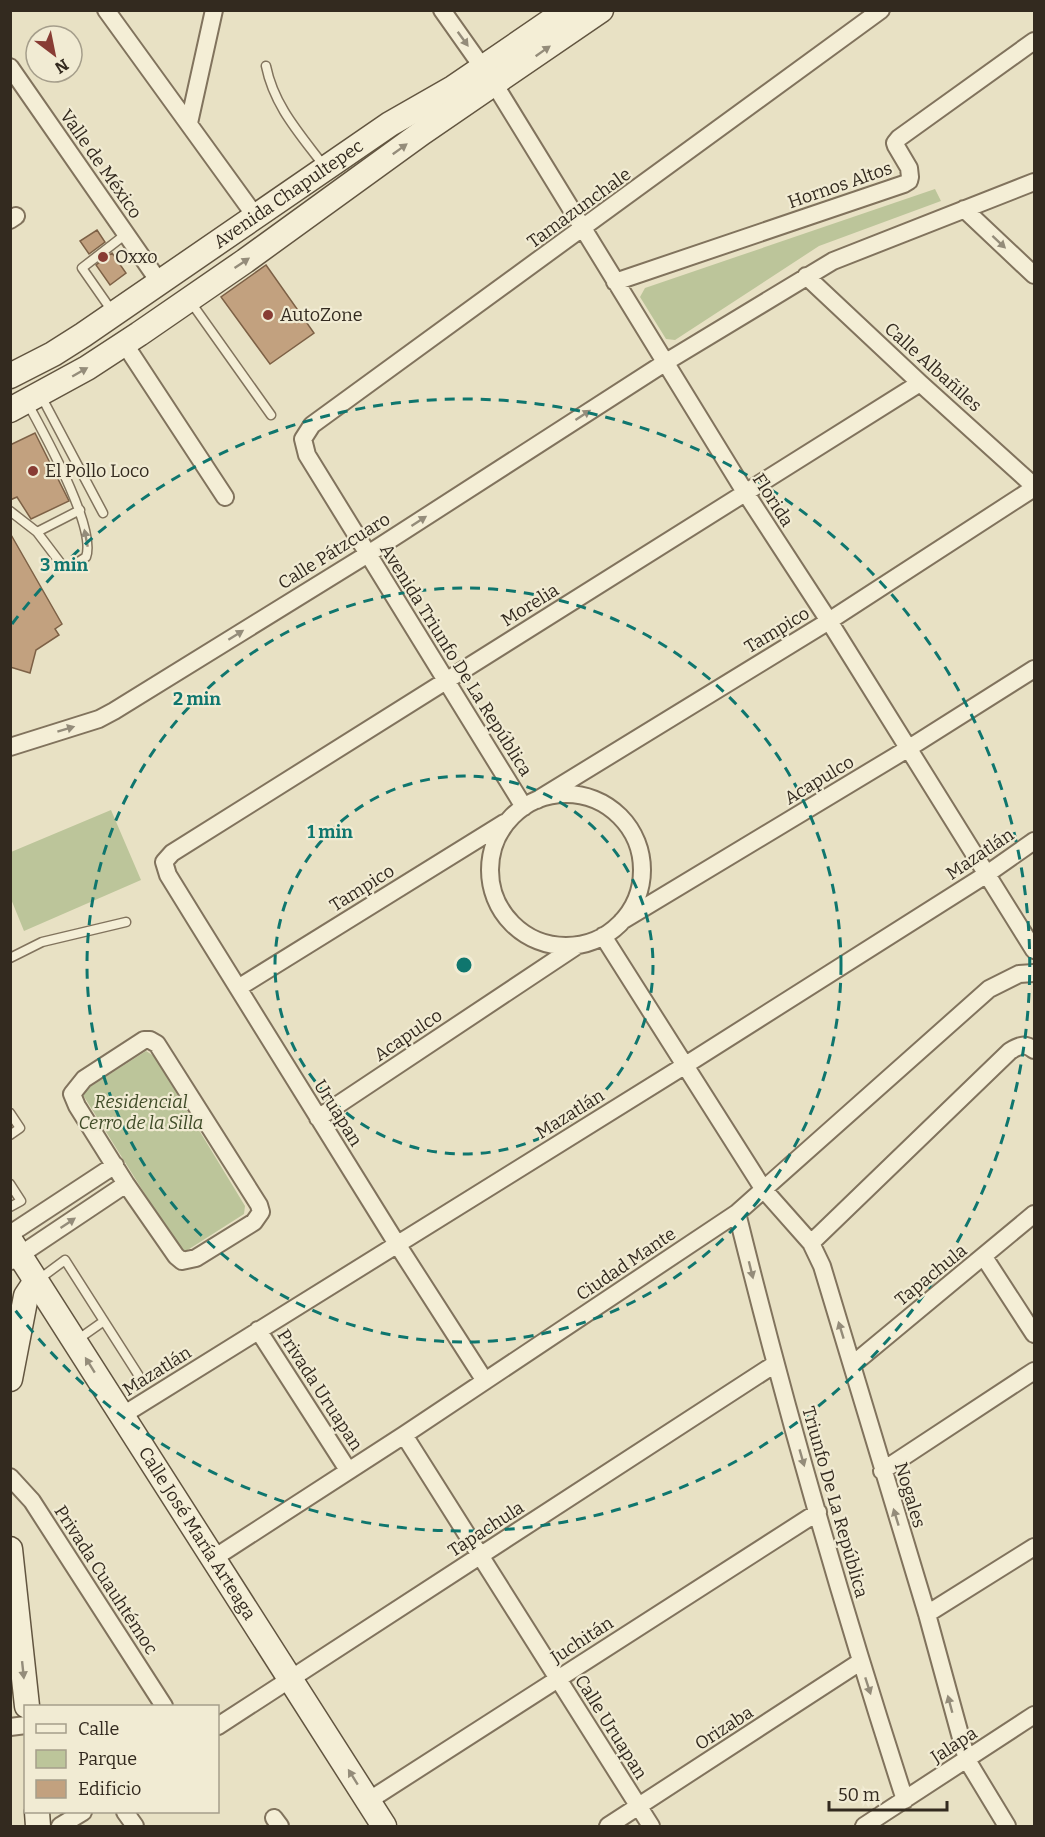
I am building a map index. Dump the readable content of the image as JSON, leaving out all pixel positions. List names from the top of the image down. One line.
{"streets":{"main road":["Avenida Chapultepec","Calle José María Arteaga"],"street":["Valle de México","Hornos Altos","Tamazunchale","Calle Albañiles","Florida","Calle Pátzcuaro","Morelia","Tampico","Avenida Triunfo De La República","Acapulco","Mazatlán","Uruapan","Ciudad Mante","Tapachula","Privada Uruapan","Nogales","Triunfo De La República","Privada Cuauhtémoc","Juchitán","Calle Uruapan","Orizaba","Jalapa"]},"crossings":[["Valle de México","Avenida Chapultepec"],["Hornos Altos","Florida"],["Avenida Chapultepec","Florida"],["Tamazunchale","Florida"],["Tamazunchale","Avenida Triunfo De La República"],["Calle Albañiles","Morelia"],["Calle Albañiles","Tampico"],["Florida","Calle Pátzcuaro"],["Florida","Morelia"],["Florida","Tampico"],["Florida","Acapulco"],["Florida","Mazatlán"],["Calle Pátzcuaro","Avenida Triunfo De La República"],["Morelia","Avenida Triunfo De La República"],["Morelia","Uruapan"],["Tampico","Avenida Triunfo De La República"],["Tampico","Acapulco"],["Tampico","Uruapan"],["Avenida Triunfo De La República","Acapulco"],["Acapulco","Uruapan"],["Mazatlán","Uruapan"],["Mazatlán","Privada Uruapan"],["Mazatlán","Calle José María Arteaga"],["Uruapan","Ciudad Mante"],["Ciudad Mante","Privada Uruapan"],["Ciudad Mante","Nogales"],["Ciudad Mante","Triunfo De La República"],["Ciudad Mante","Calle José María Arteaga"],["Ciudad Mante","Calle Uruapan"],["Tapachula","Nogales"],["Tapachula","Triunfo De La República"],["Tapachula","Calle José María Arteaga"],["Tapachula","Calle Uruapan"],["Nogales","Jalapa"],["Triunfo De La República","Juchitán"],["Triunfo De La República","Orizaba"],["Triunfo De La República","Jalapa"],["Calle José María Arteaga","Juchitán"],["Juchitán","Calle Uruapan"],["Calle Uruapan","Orizaba"]],"one_way":["Calle Pátzcuaro","Nogales","Triunfo De La República"],"parks":["Residencial Cerro de la Silla"],"places":["Oxxo","AutoZone","El Pollo Loco"],"legend":["Calle","Parque","Edificio"],"scale_bar":"50 m","north":"bottom right","rings":["3 min","2 min","1 min"]}
